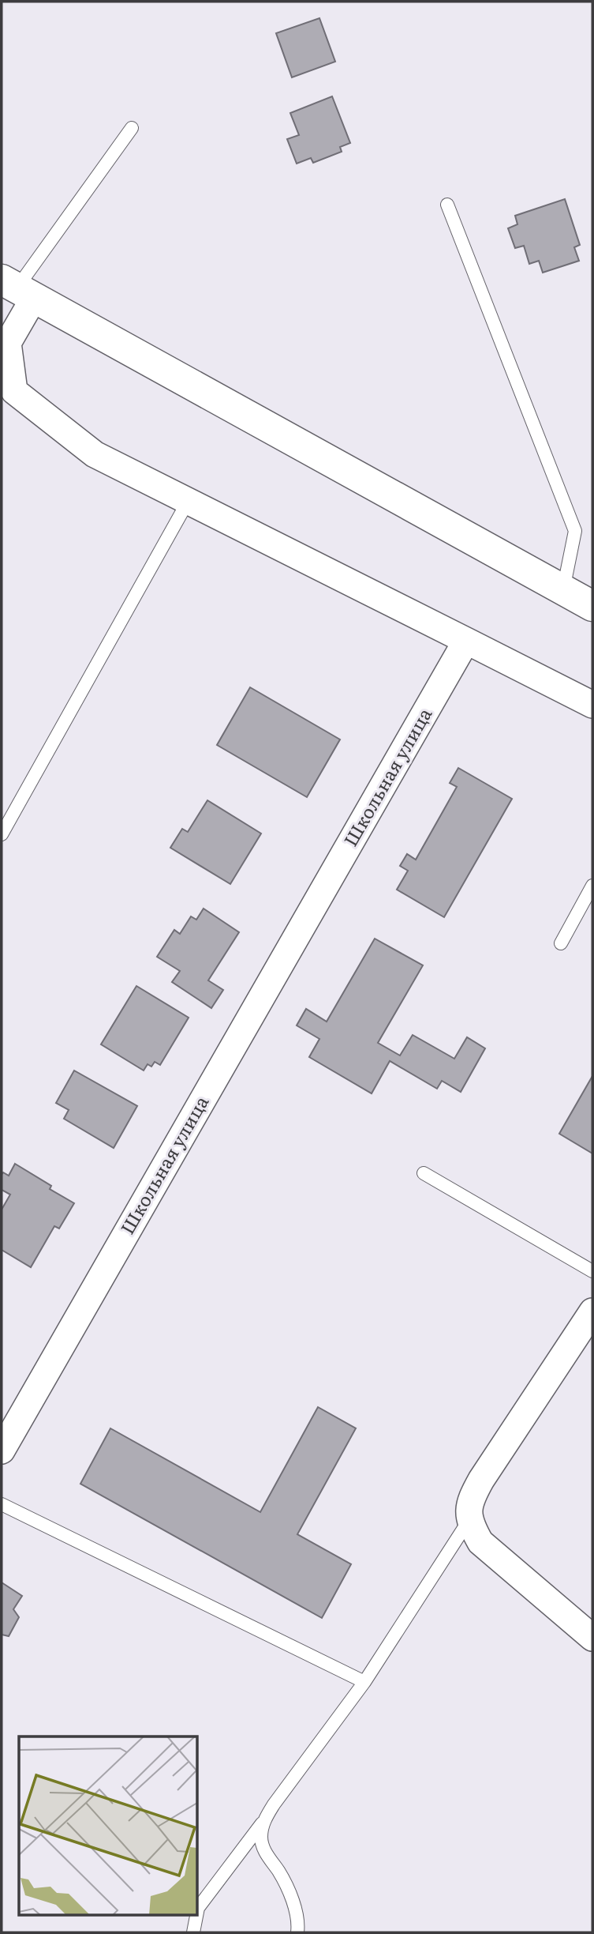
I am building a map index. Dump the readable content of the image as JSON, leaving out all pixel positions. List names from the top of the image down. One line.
{"streets":{"street":["Школьная улица"]}}
